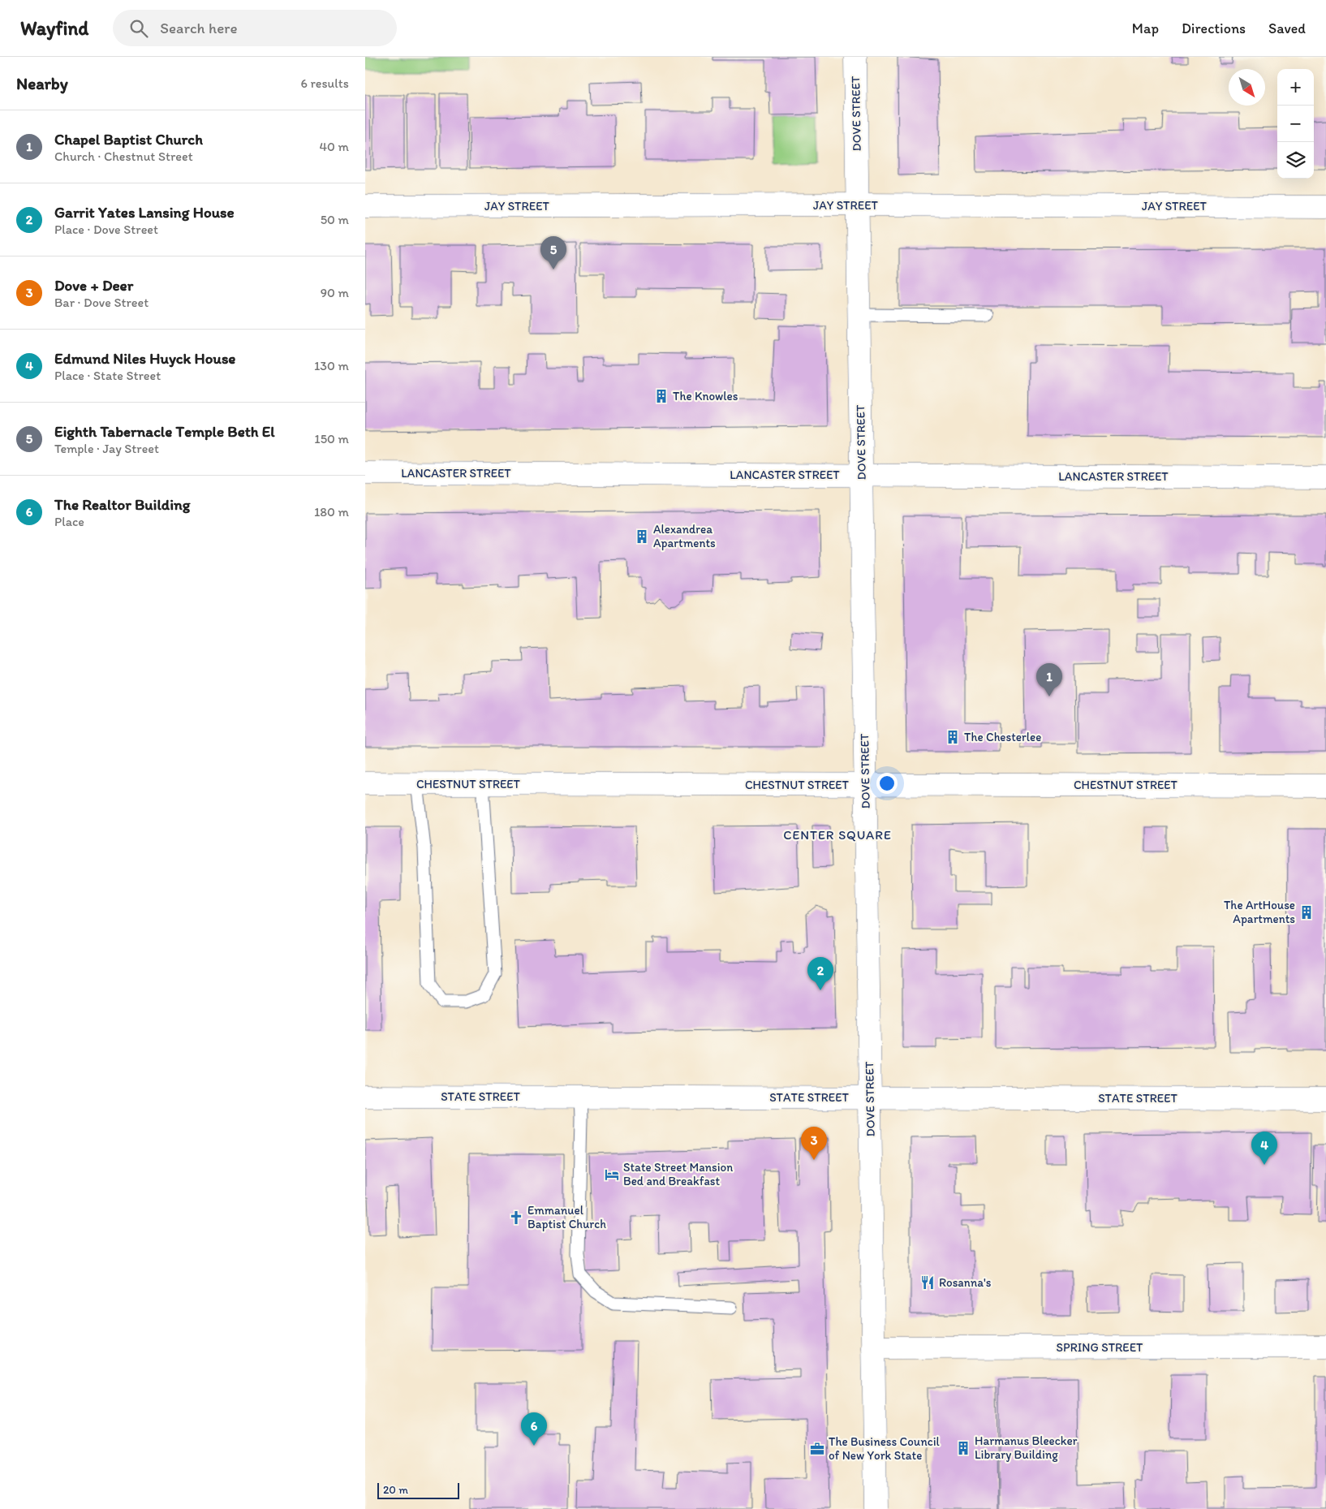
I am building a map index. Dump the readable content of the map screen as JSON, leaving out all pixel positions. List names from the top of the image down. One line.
{"streets":{"street":["DOVE STREET","JAY STREET","LANCASTER STREET","CHESTNUT STREET","STATE STREET","SPRING STREET"]},"crossings":[["DOVE STREET","JAY STREET"],["DOVE STREET","LANCASTER STREET"],["DOVE STREET","CHESTNUT STREET"],["DOVE STREET","STATE STREET"],["DOVE STREET","SPRING STREET"]],"districts":["CENTER SQUARE"],"places":{"building":["The Knowles","Alexandrea Apartments","The Chesterlee","The ArtHouse Apartments","Harmanus Bleecker Library Building"],"hotel":["State Street Mansion Bed and Breakfast"],"church":["Emmanuel Baptist Church"],"restaurant":["Rosanna's"],"office":["The Business Council of New York State"]},"scale_bar":"20 m","north":"bottom right","page":{"header":"Wayfind","search":"Search here","nav":["Map","Directions","Saved"],"heading":["Nearby","6 results"],"map_buttons":["+","−"],"list":[{"mark":"1","name":"Chapel Baptist Church","note":"Church · Chestnut Street","value":"40 m"},{"mark":"2","name":"Garrit Yates Lansing House","note":"Place · Dove Street","value":"50 m"},{"mark":"3","name":"Dove + Deer","note":"Bar · Dove Street","value":"90 m"},{"mark":"4","name":"Edmund Niles Huyck House","note":"Place · State Street","value":"130 m"},{"mark":"5","name":"Eighth Tabernacle Temple Beth El","note":"Temple · Jay Street","value":"150 m"},{"mark":"6","name":"The Realtor Building","note":"Place","value":"180 m"}],"pins":["5","1","2","3","4","6"],"scale":"20 m"}}
